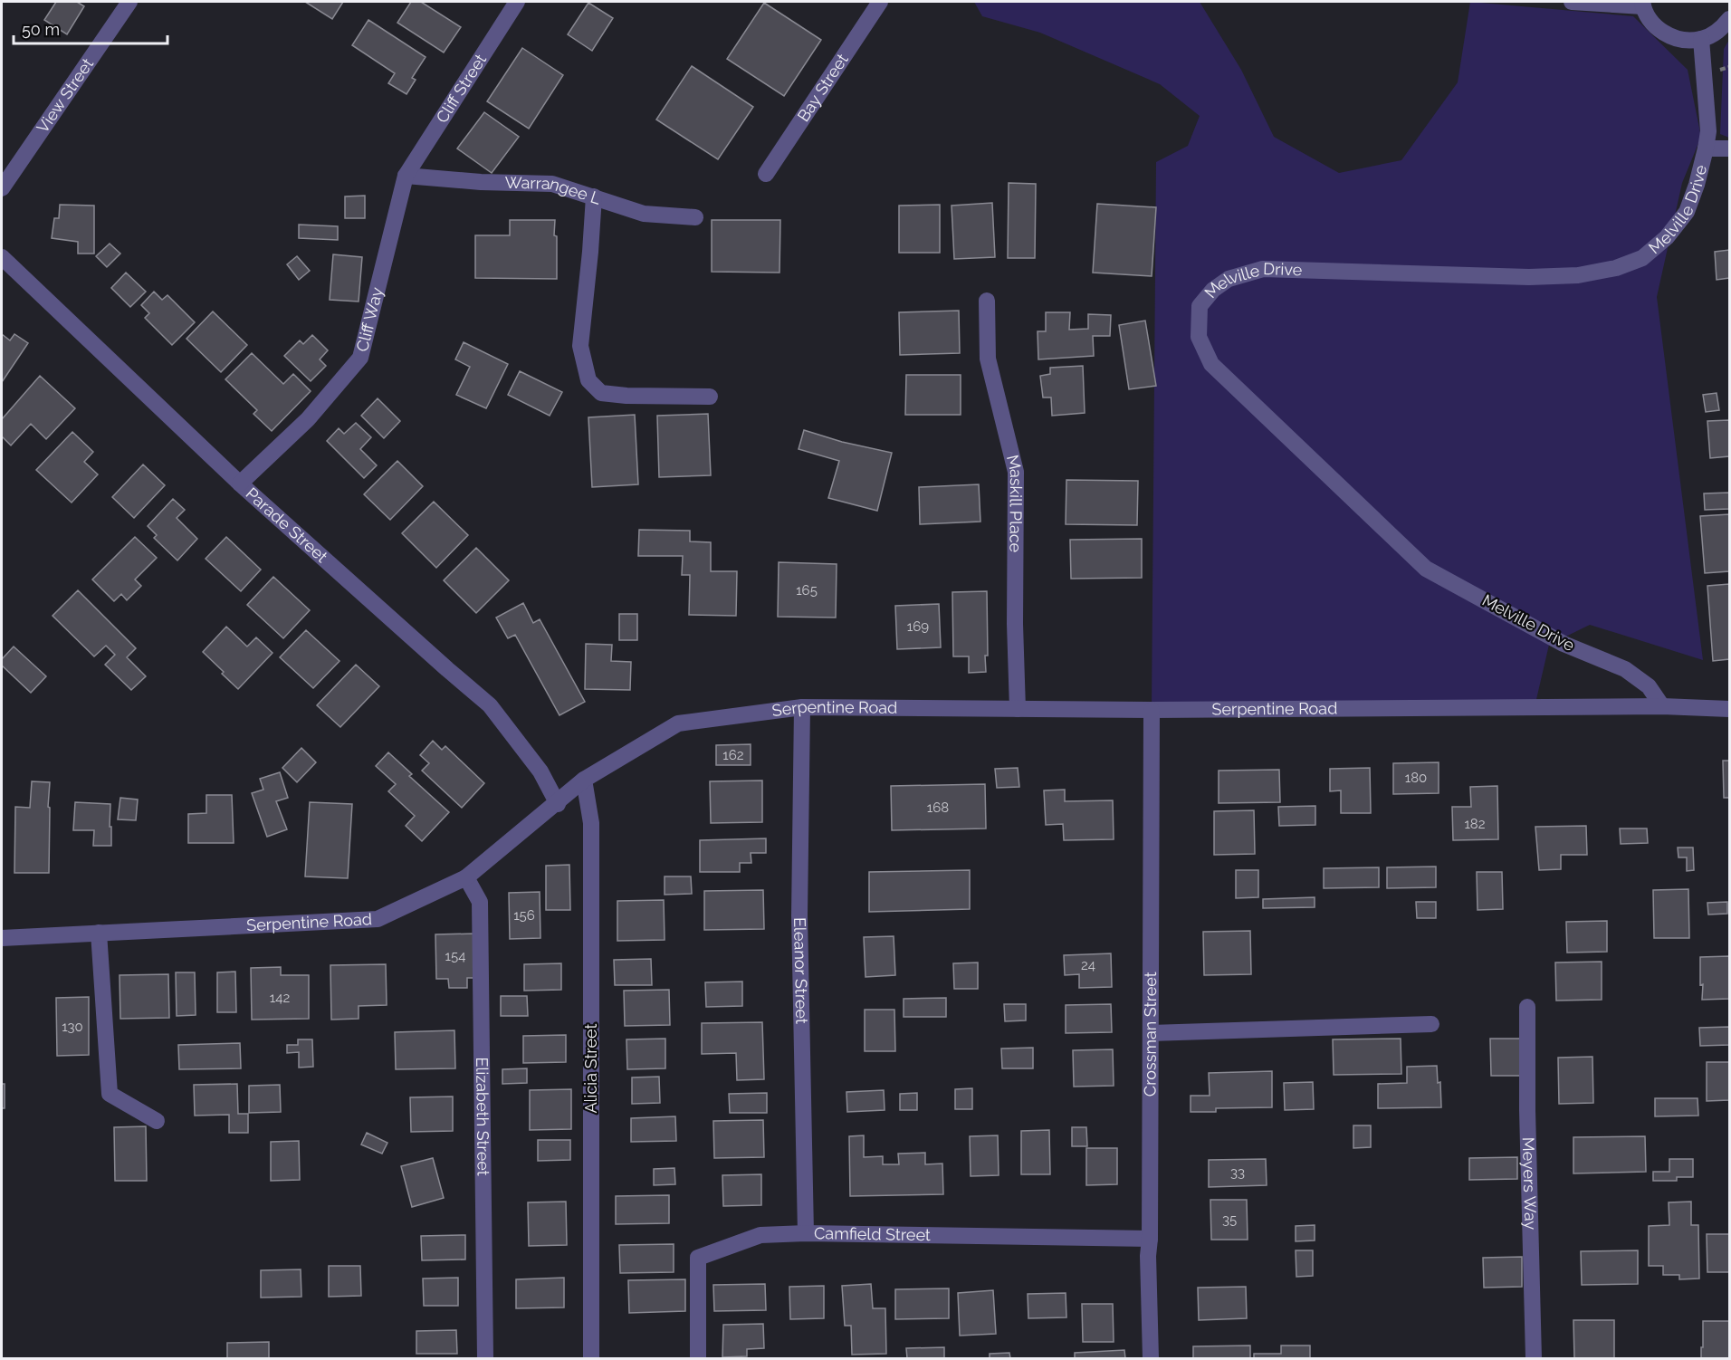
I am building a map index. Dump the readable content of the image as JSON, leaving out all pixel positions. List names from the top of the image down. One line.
{"streets":{"street":["Bay Street","Cliff Street","View Street","Warrangee L","Melville Drive","Cliff Way","Maskill Place","Parade Street","Serpentine Road","Eleanor Street","Crossman Street","Alicia Street","Elizabeth Street","Meyers Way","Camfield Street"]},"crossings":[["Cliff Street","Warrangee L"],["Cliff Street","Cliff Way"],["Warrangee L","Cliff Way"],["Melville Drive","Serpentine Road"],["Cliff Way","Parade Street"],["Maskill Place","Serpentine Road"],["Parade Street","Serpentine Road"],["Serpentine Road","Eleanor Street"],["Serpentine Road","Crossman Street"],["Serpentine Road","Alicia Street"],["Serpentine Road","Elizabeth Street"],["Eleanor Street","Camfield Street"],["Crossman Street","Camfield Street"]],"house_numbers":["165","169","162","180","168","182","156","154","24","142","130","33","35"],"scale_bar":"50 m"}
